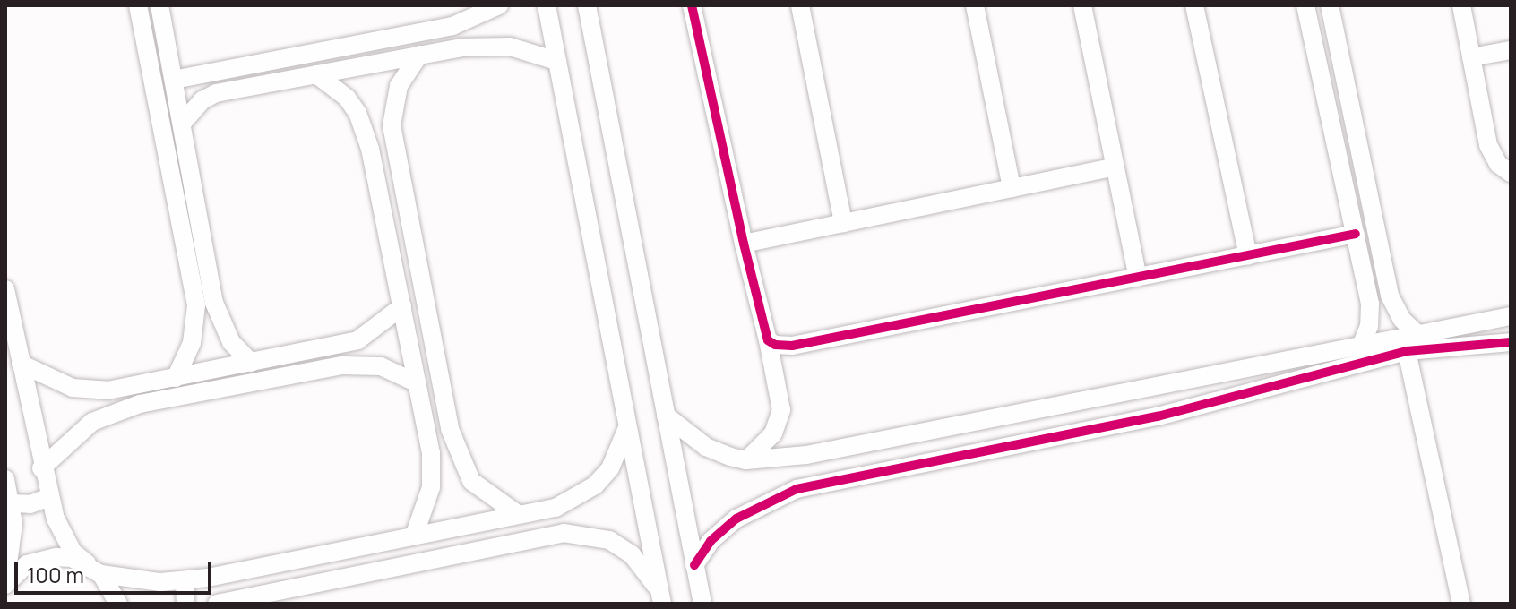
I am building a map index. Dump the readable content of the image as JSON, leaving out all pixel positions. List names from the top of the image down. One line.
{"scale_bar":"100 m"}
